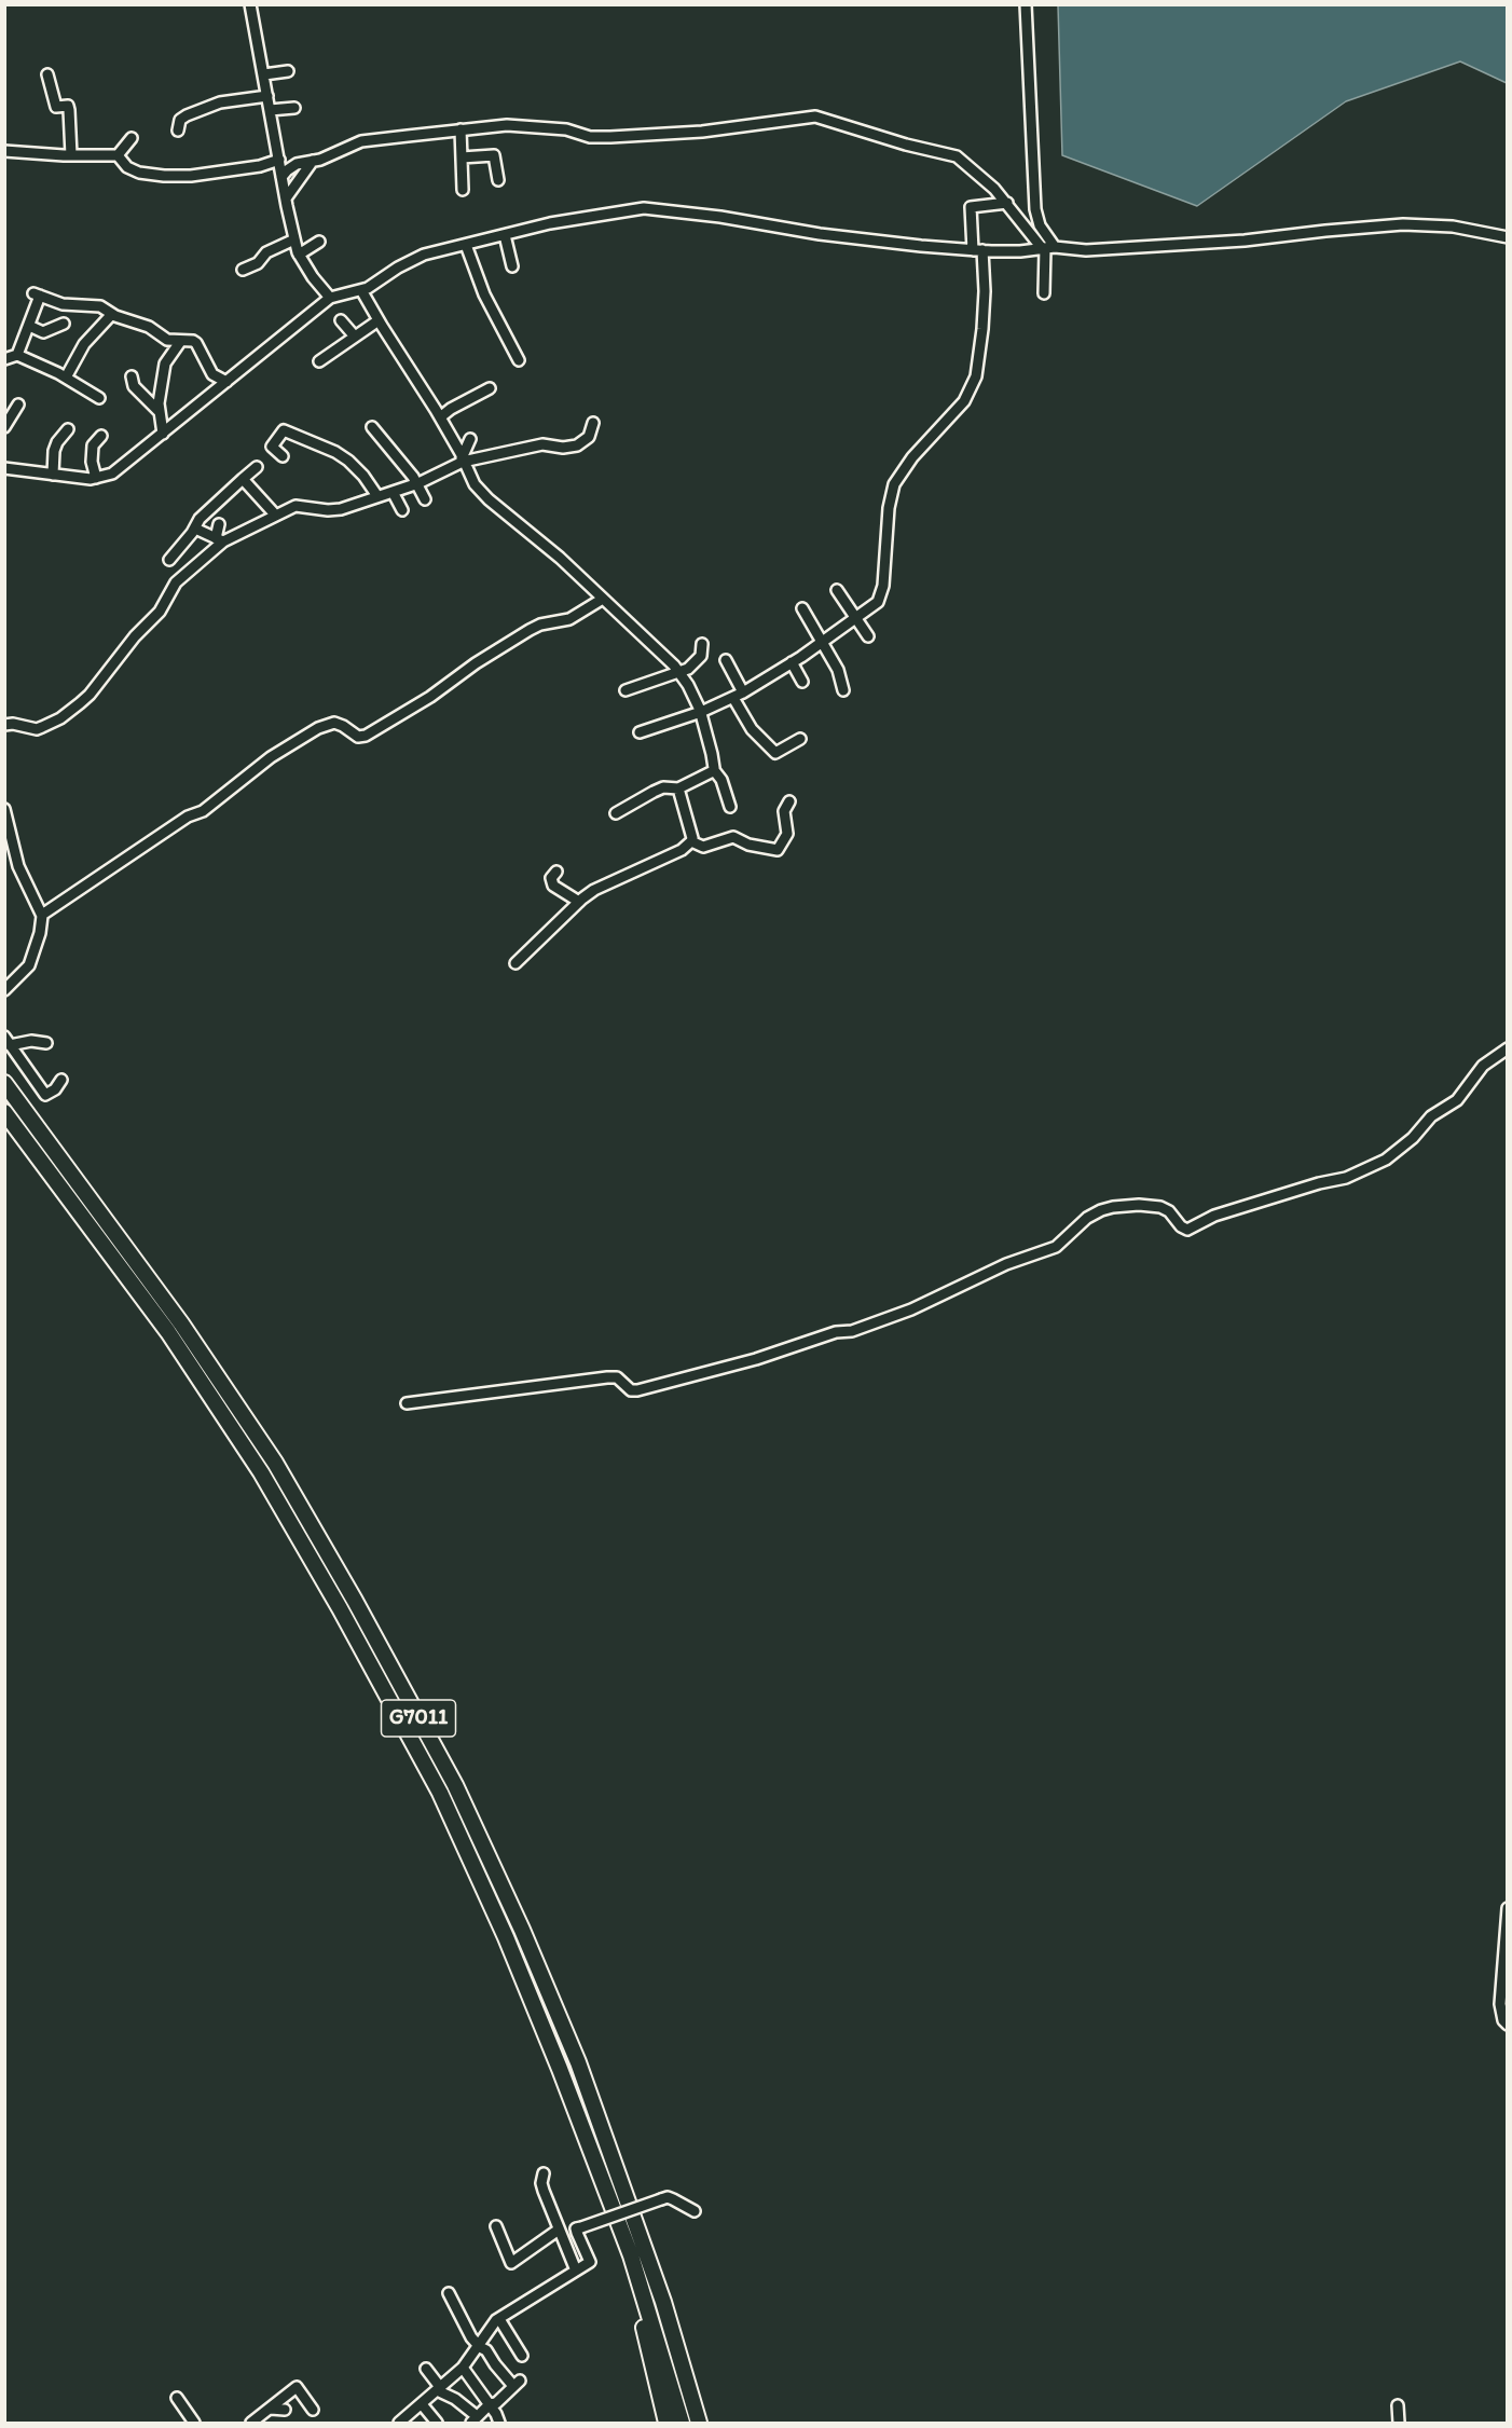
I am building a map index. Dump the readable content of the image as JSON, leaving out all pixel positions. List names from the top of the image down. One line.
{"streets":{"highway":["G7011"]}}
